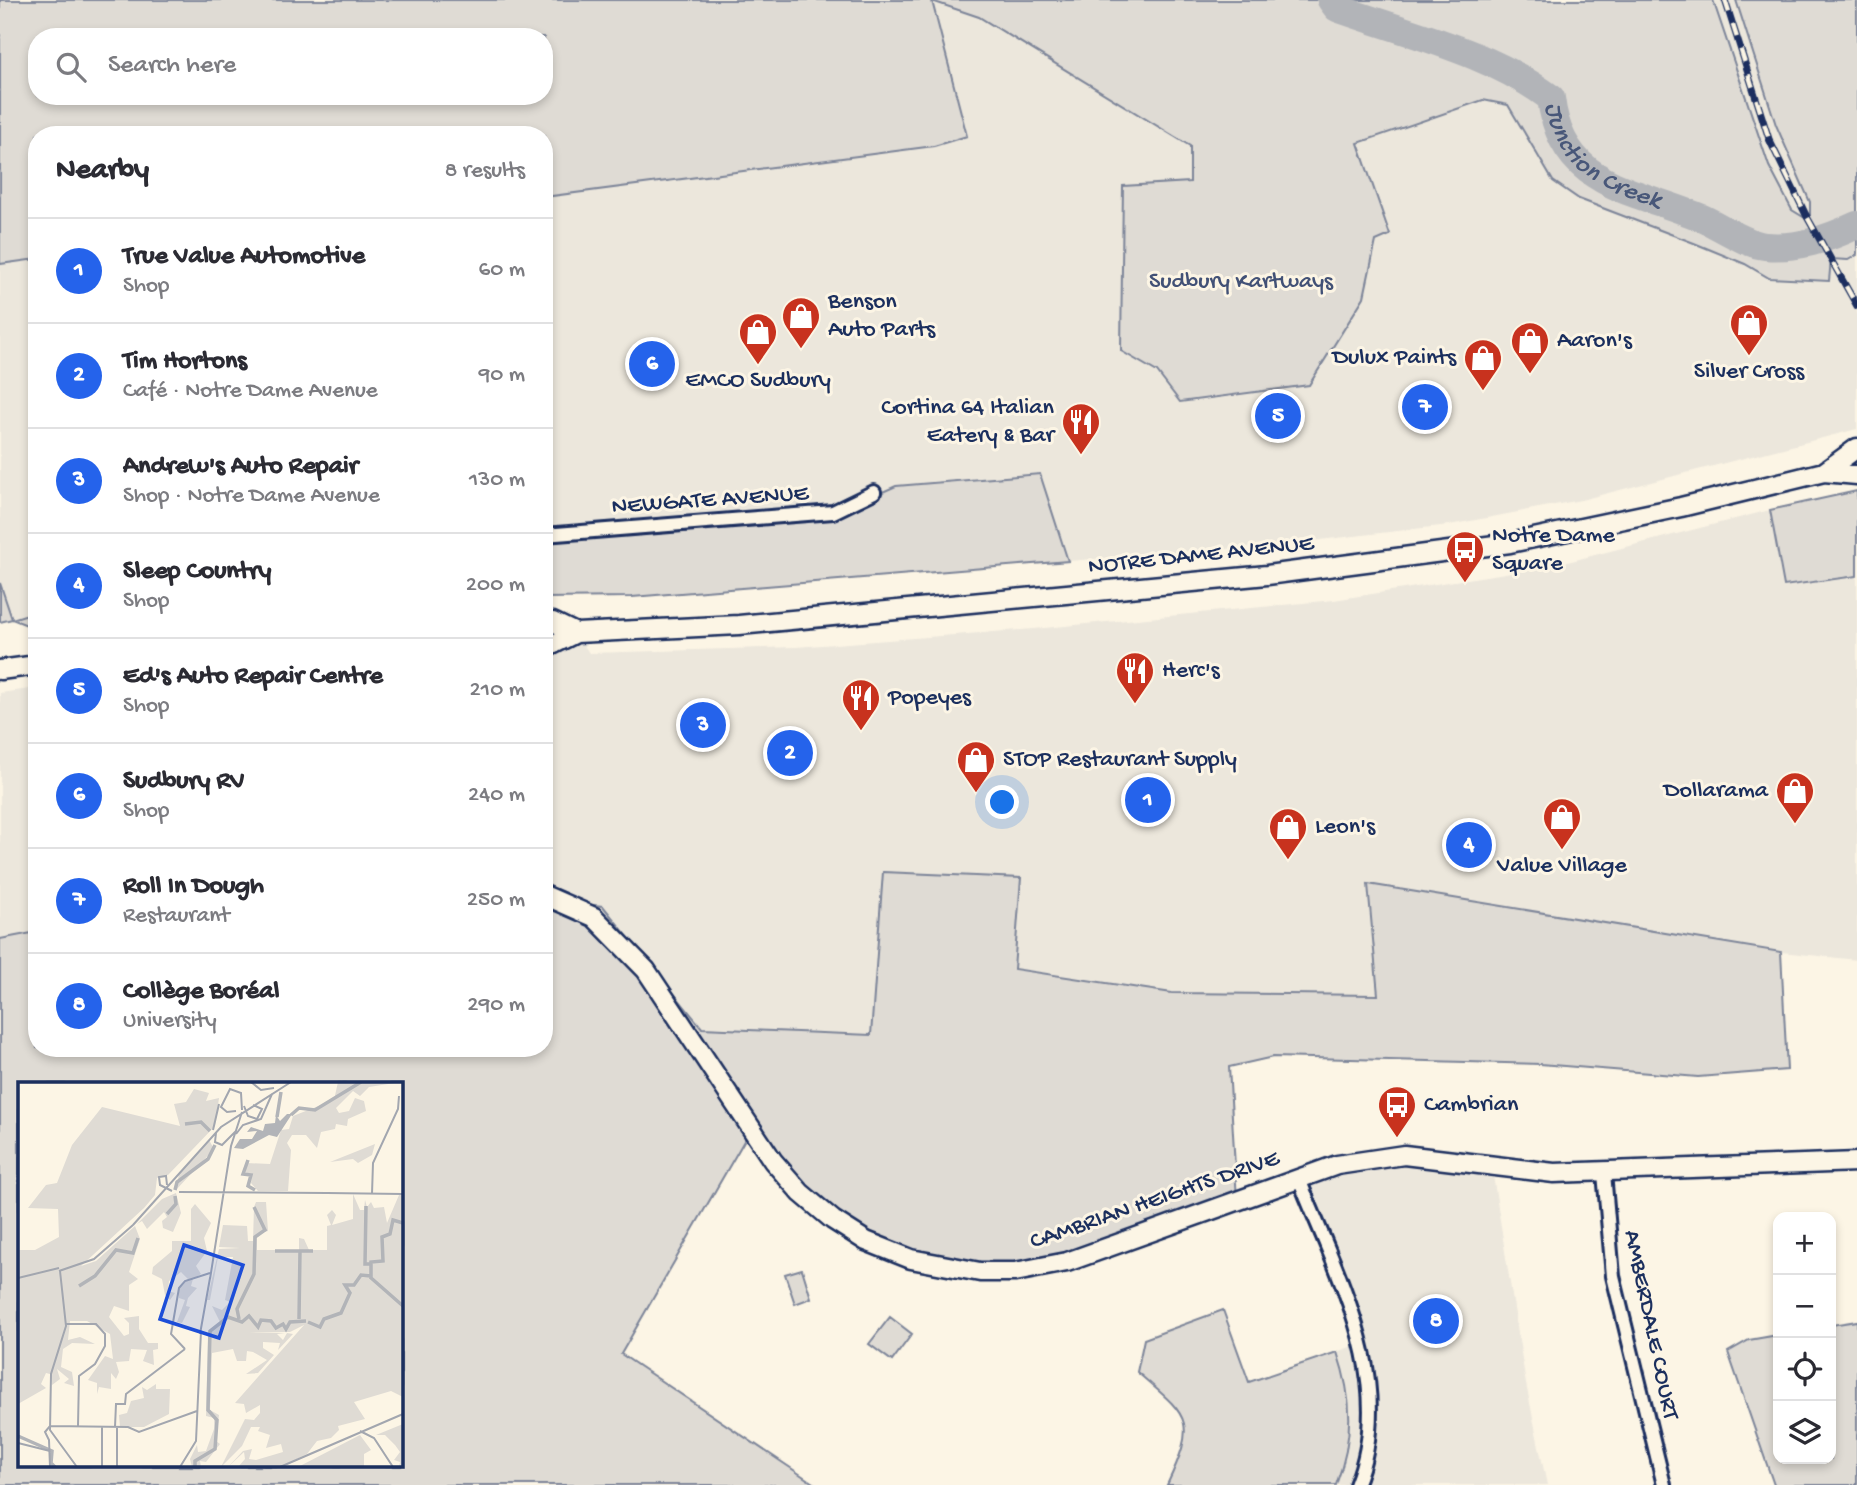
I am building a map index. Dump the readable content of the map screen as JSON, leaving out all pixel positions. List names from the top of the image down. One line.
{"streets":{"street":["NEWGATE AVENUE","NOTRE DAME AVENUE","CAMBRIAN HEIGHTS DRIVE","AMBERDALE COURT"]},"crossings":[["CAMBRIAN HEIGHTS DRIVE","AMBERDALE COURT"]],"water":["Junction Creek"],"parks":["Sudbury Kartways"],"places":{"shop":["Benson Auto Parts","Silver Cross","EMCO Sudbury","Aaron's","Dulux Paints","STOP Restaurant Supply","Dollarama","Value Village","Leon's"],"restaurant":["Cortina 64 Italian Eatery & Bar","Herc's","Popeyes"],"bus stop":["Notre Dame Square","Cambrian"]},"page":{"search":"Search here","heading":["Nearby","8 results"],"list":[{"mark":"1","name":"True Value Automotive","note":"Shop","value":"60 m"},{"mark":"2","name":"Tim Hortons","note":"Café · Notre Dame Avenue","value":"90 m"},{"mark":"3","name":"Andrew's Auto Repair","note":"Shop · Notre Dame Avenue","value":"130 m"},{"mark":"4","name":"Sleep Country","note":"Shop","value":"200 m"},{"mark":"5","name":"Ed's Auto Repair Centre","note":"Shop","value":"210 m"},{"mark":"6","name":"Sudbury RV","note":"Shop","value":"240 m"},{"mark":"7","name":"Roll In Dough","note":"Restaurant","value":"250 m"},{"mark":"8","name":"Collège Boréal","note":"University","value":"290 m"}],"pins":["6","7","5","3","2","1","4","8"],"map_buttons":["+","−"]}}
